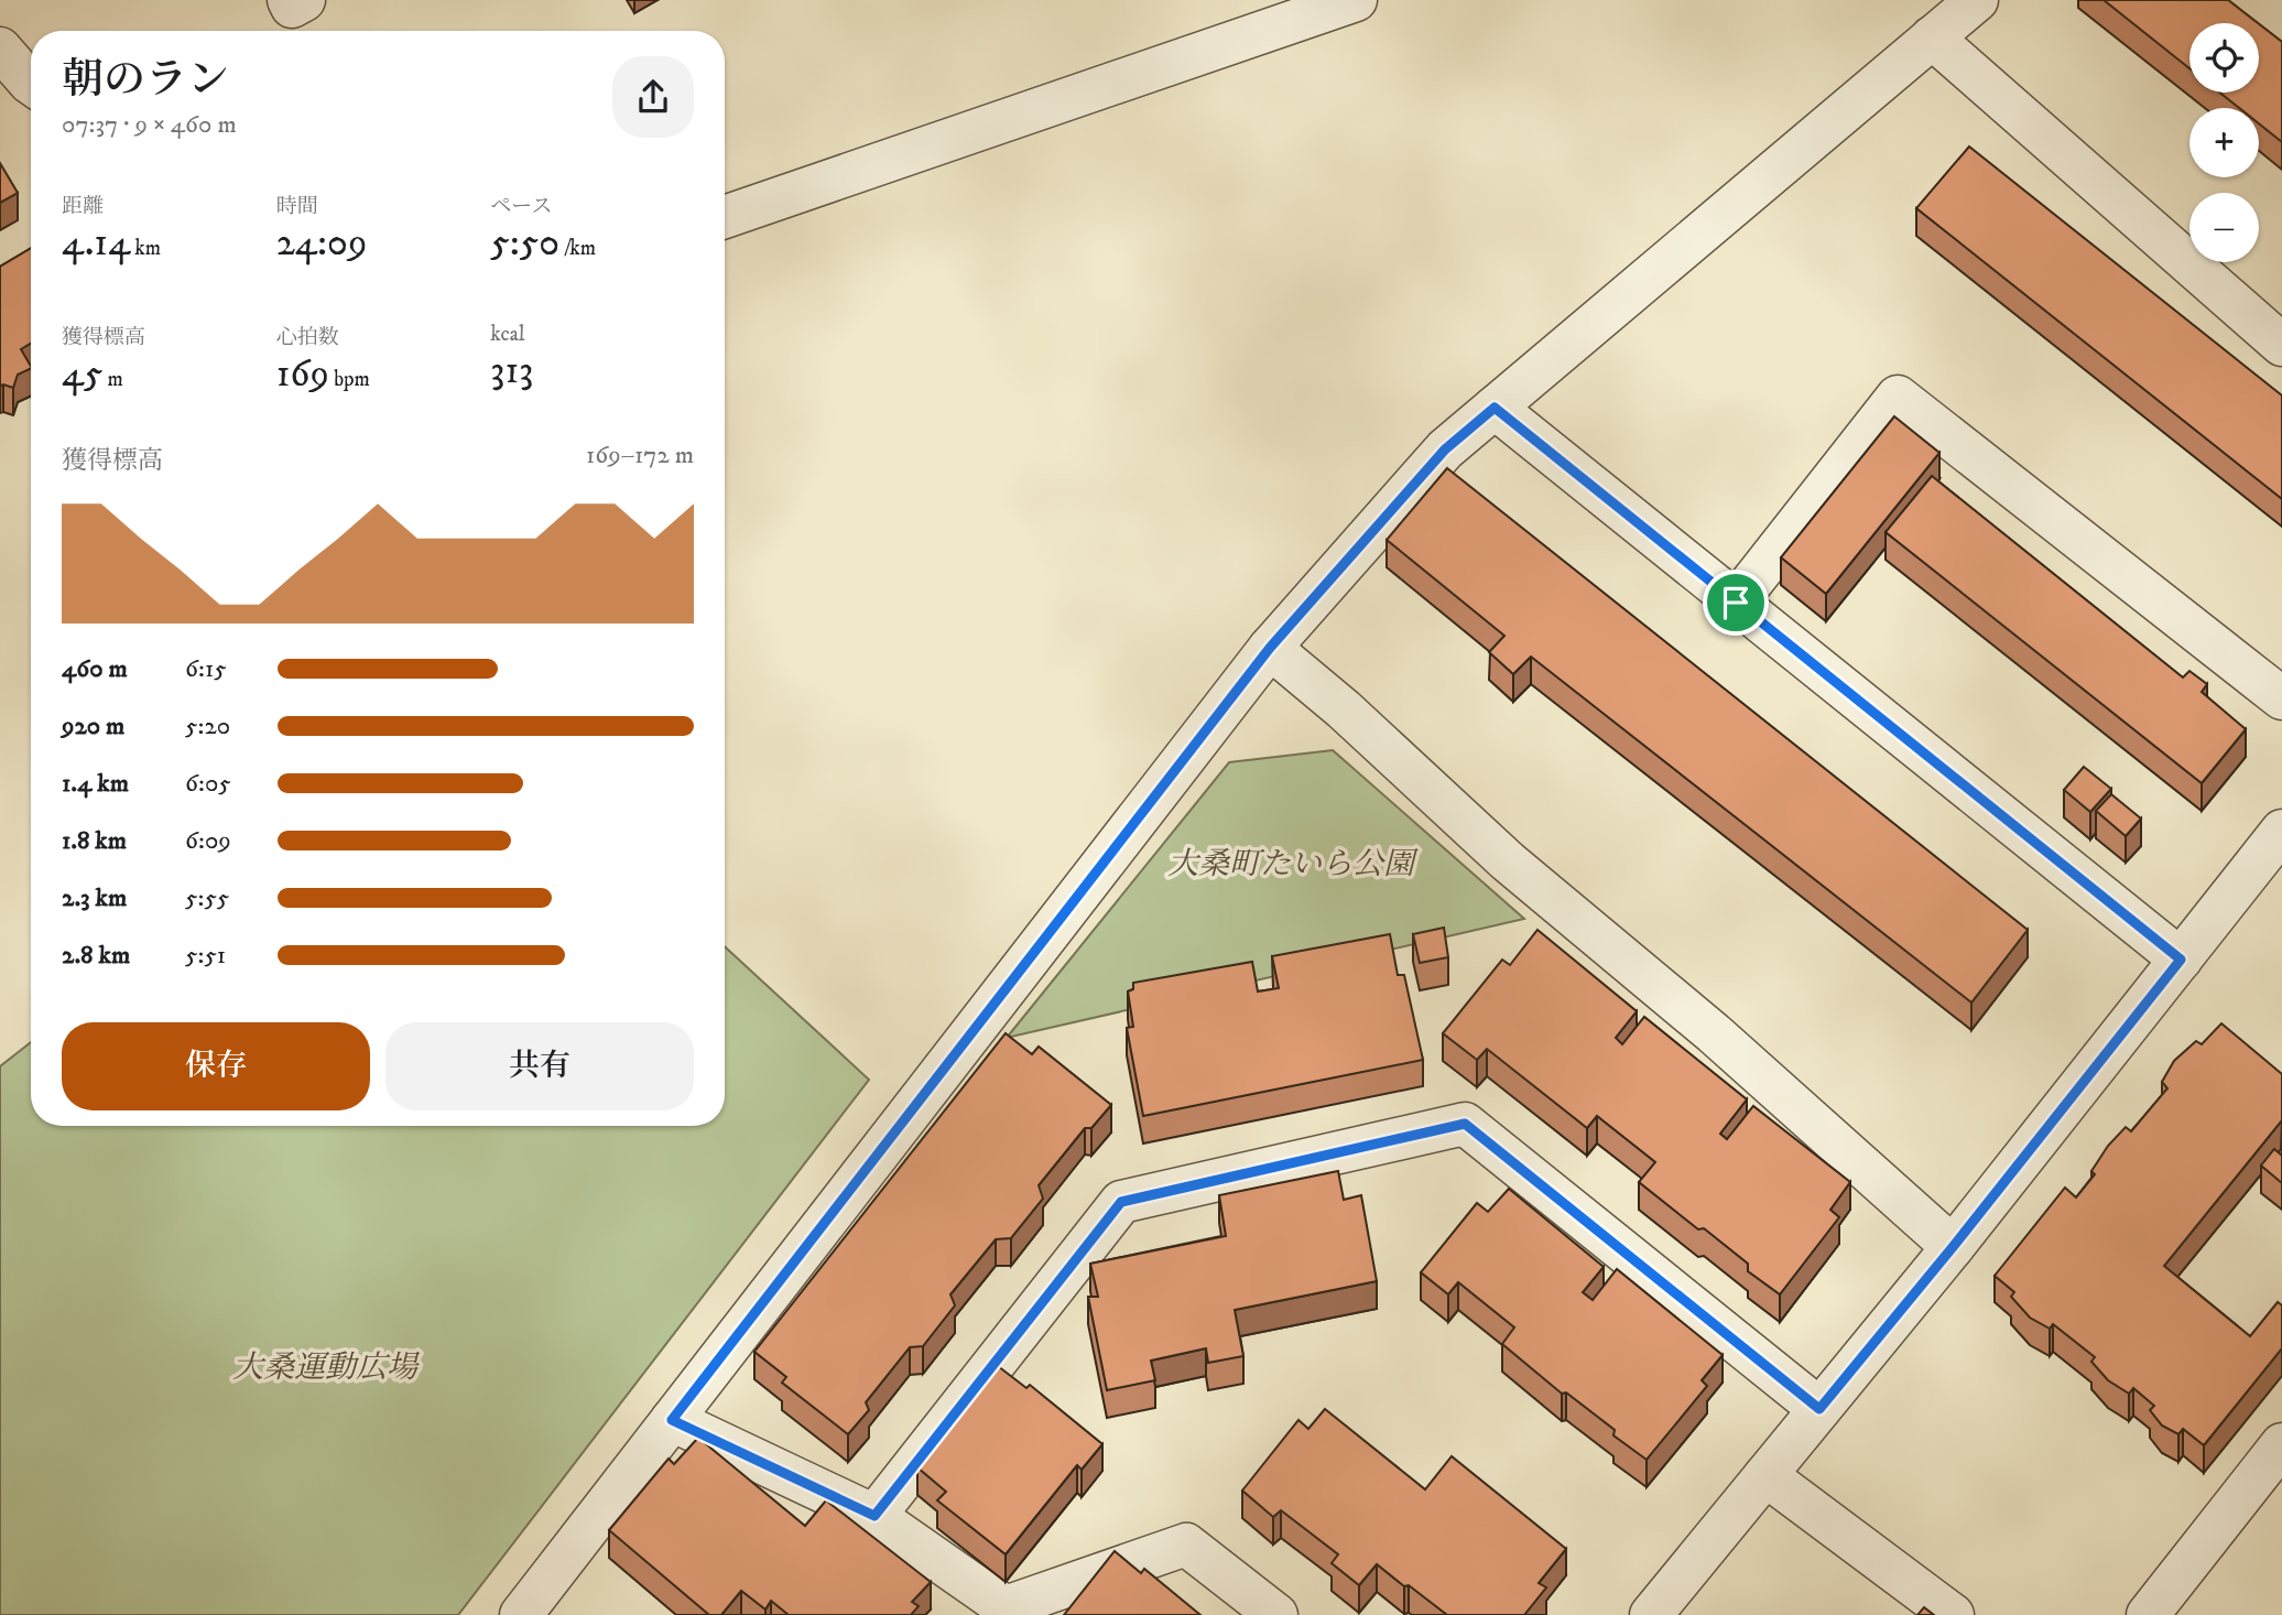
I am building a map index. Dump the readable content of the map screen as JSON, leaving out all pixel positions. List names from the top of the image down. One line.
{"parks":["大桑町たいら公園","大桑運動広場"],"page":{"map_buttons":["+","−"],"heading":["朝のラン","07:37 · 9 × 460 m"],"stats":[["距離","4.14 km"],["時間","24:09"],["ペース","5:50 /km"],["獲得標高","45 m"],["心拍数","169 bpm"],["kcal","313"]],"chart":["獲得標高","169–172 m"],"list":[{"name":"460 m","note":"6:15"},{"name":"920 m","note":"5:20"},{"name":"1.4 km","note":"6:05"},{"name":"1.8 km","note":"6:09"},{"name":"2.3 km","note":"5:55"},{"name":"2.8 km","note":"5:51"}],"buttons":["保存","共有"]}}
